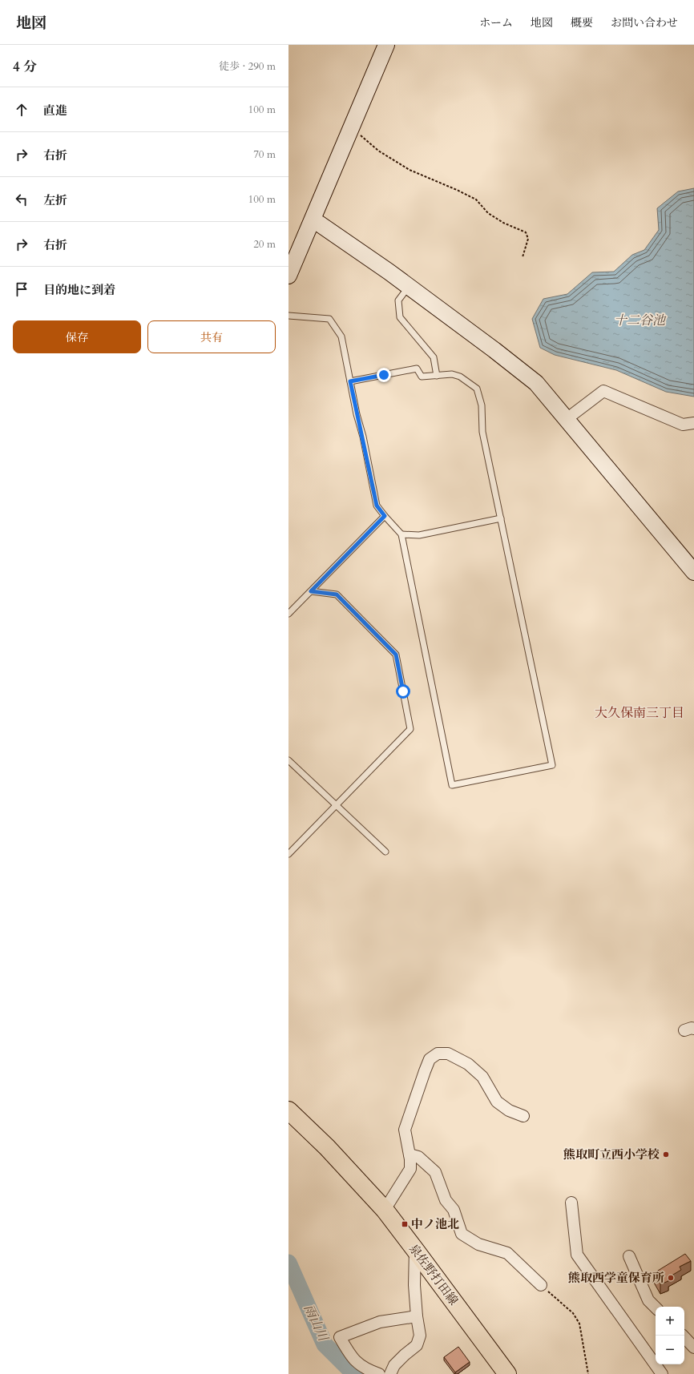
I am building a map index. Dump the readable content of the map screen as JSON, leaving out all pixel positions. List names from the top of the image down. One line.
{"streets":{"main road":["泉佐野打田線"]},"districts":["大久保南三丁目"],"water":["十二谷池","雨山川"],"places":{"other":["熊取町立西小学校","熊取西学童保育所"],"transit":["中ノ池北"]},"page":{"header":"地図","nav":["ホーム","地図","概要","お問い合わせ"],"heading":["4 分","徒歩 · 290 m"],"list":[["直進","100 m"],["右折","70 m"],["左折","100 m"],["右折","20 m"],"目的地に到着"],"buttons":["保存","共有"],"map_buttons":["+","−"]}}
